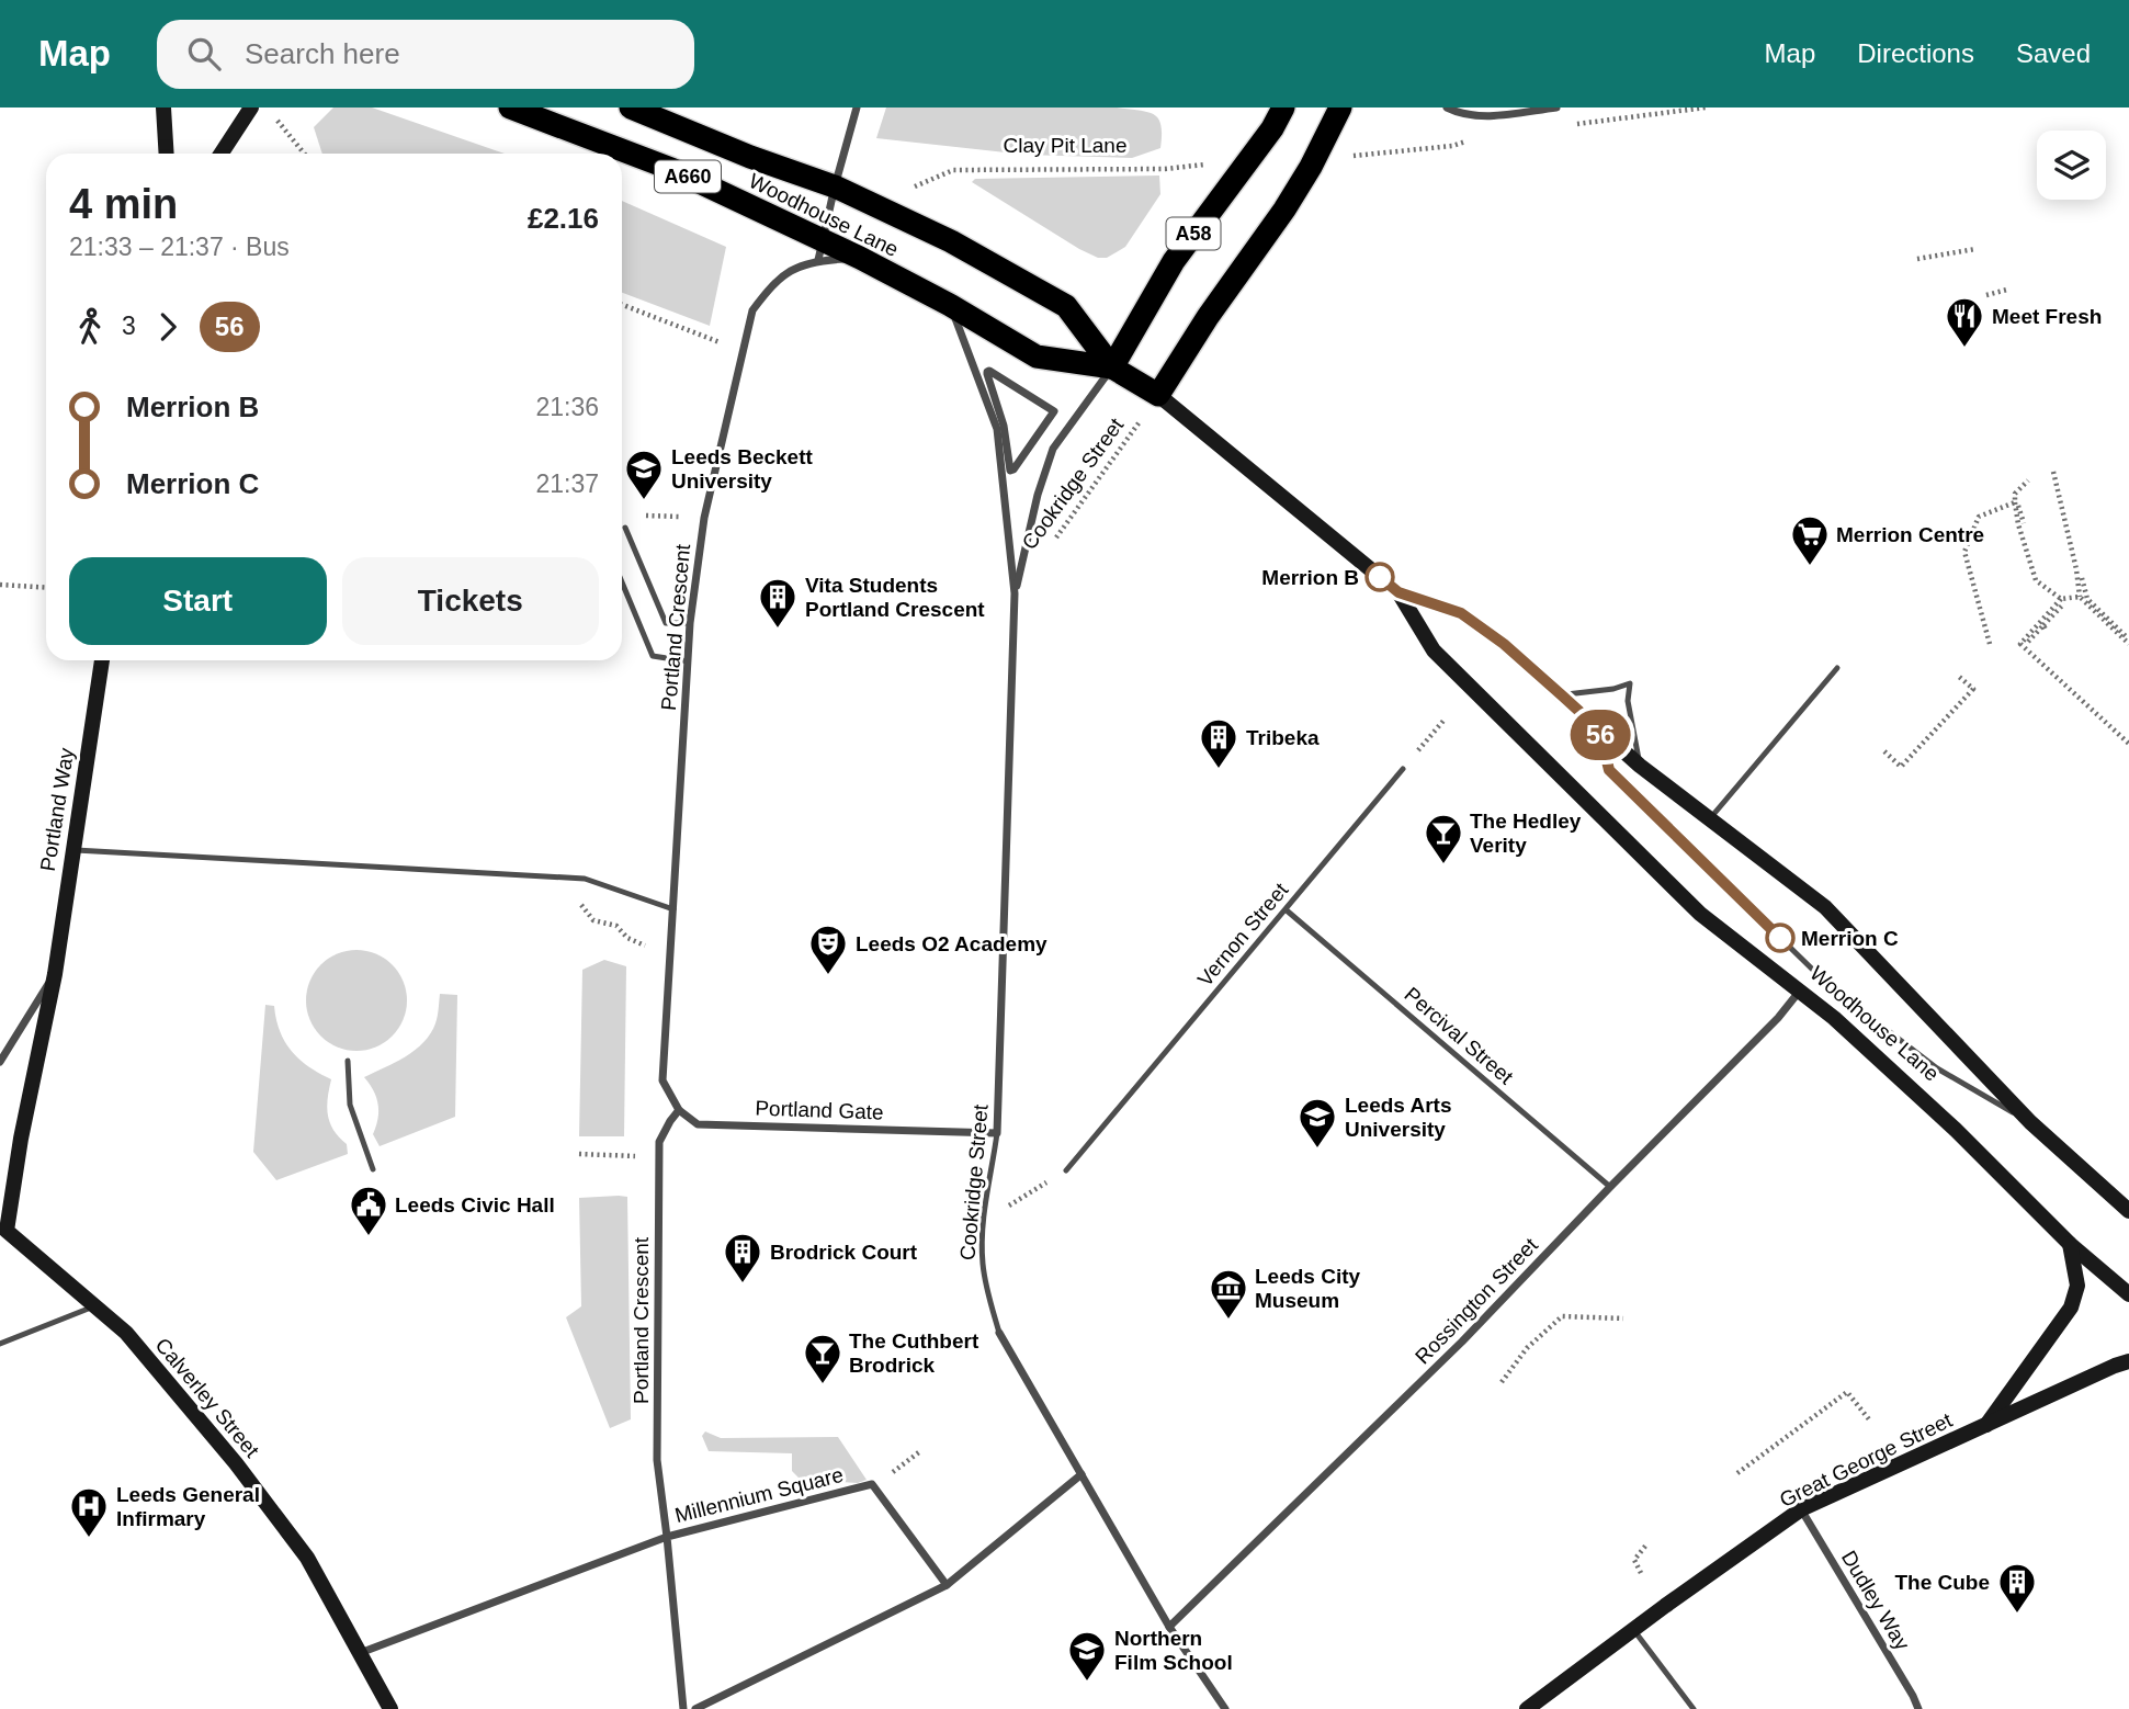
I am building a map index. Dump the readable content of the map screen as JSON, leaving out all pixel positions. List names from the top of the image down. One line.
{"streets":{"highway":["A660","Woodhouse Lane","A58"],"street":["Cookridge Street","Portland Crescent","Portland Way","Portland Gate","Rossington Street","Calverley Street","Great George Street","Millennium Square","Dudley Way"],"lane":["Vernon Street","Percival Street"],"path":["Clay Pit Lane"]},"crossings":[["Woodhouse Lane","A58"],["Woodhouse Lane","Cookridge Street"],["Woodhouse Lane","Portland Crescent"],["Woodhouse Lane","Rossington Street"],["A58","Cookridge Street"],["Cookridge Street","Portland Gate"],["Cookridge Street","Rossington Street"],["Portland Crescent","Portland Gate"],["Portland Crescent","Millennium Square"],["Portland Way","Calverley Street"],["Vernon Street","Percival Street"],["Percival Street","Rossington Street"],["Calverley Street","Millennium Square"],["Great George Street","Dudley Way"]],"places":{"restaurant":["Meet Fresh"],"school or university":["Leeds Beckett University","Leeds Arts University","Northern Film School"],"supermarket":["Merrion Centre"],"other":["Merrion B","Merrion C"],"building":["Vita Students Portland Crescent","Tribeka","Brodrick Court","The Cube"],"bar":["The Hedley Verity","The Cuthbert Brodrick"],"theatre":["Leeds O2 Academy"],"public building":["Leeds Civic Hall"],"museum":["Leeds City Museum"],"hospital":["Leeds General Infirmary"]},"lines":["bus line 56"],"page":{"header":"Map","search":"Search here","nav":["Map","Directions","Saved"],"on_map":"56","heading":["4 min","21:33 – 21:37 · Bus","£2.16"],"legs":["3","56"],"list":[{"name":"Merrion B","value":"21:36"},{"name":"Merrion C","value":"21:37"}],"buttons":["Start","Tickets"]}}
